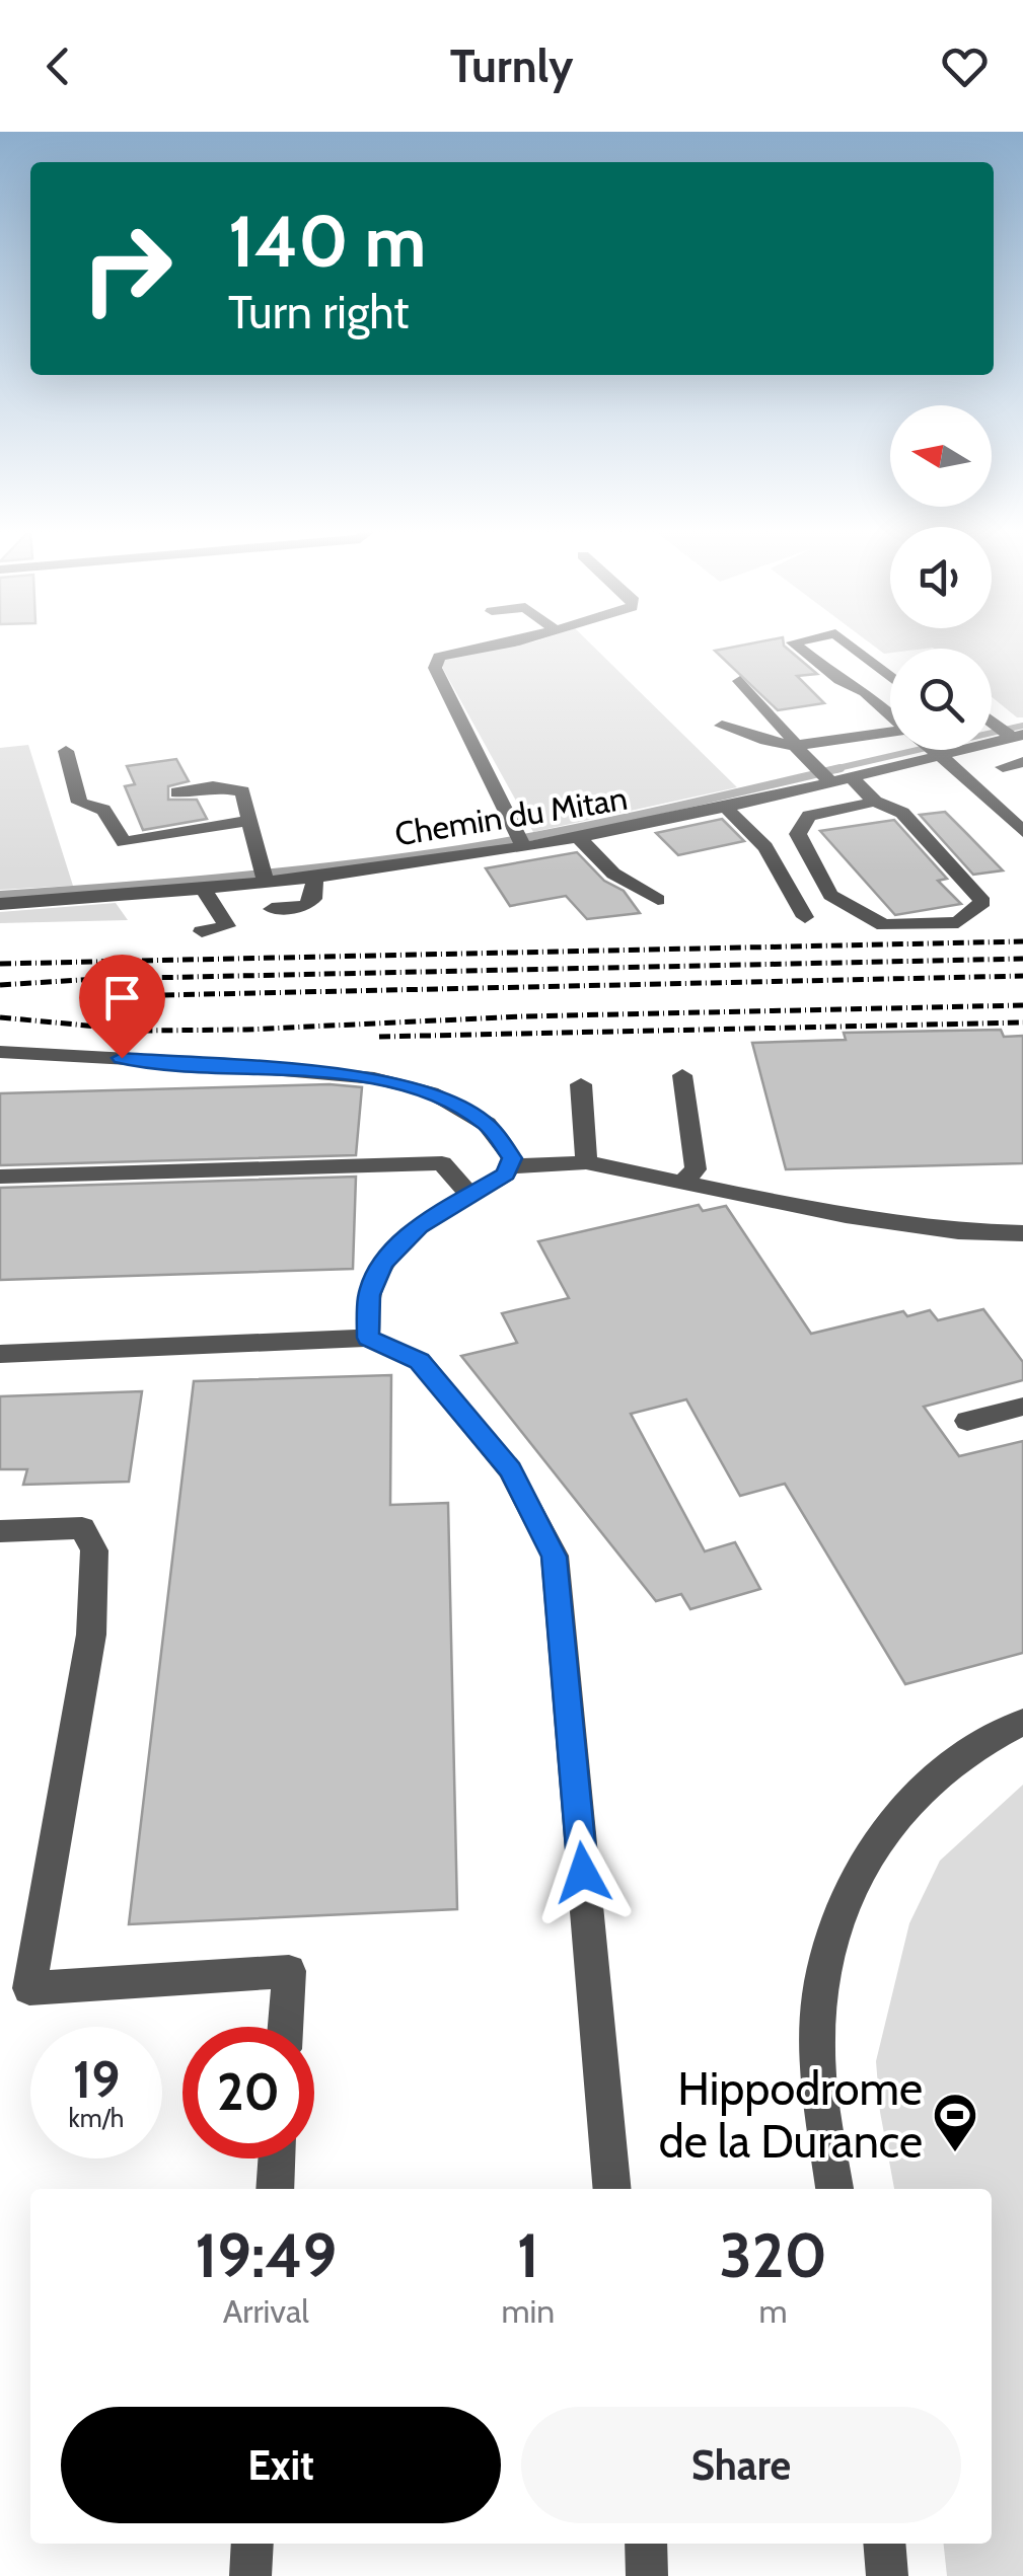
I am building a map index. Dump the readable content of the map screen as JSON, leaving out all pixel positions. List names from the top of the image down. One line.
{"streets":{"street":["Chemin du Mitan"]},"places":{"sports":["Hippodrome de la Durance"]},"north":"left","page":{"header":"Turnly","turn":["140 m","Turn right"],"speed":"19 km/h","limit":"20","eta":["19:49","Arrival","1","min","320","m"],"buttons":["Exit","Share"]}}
